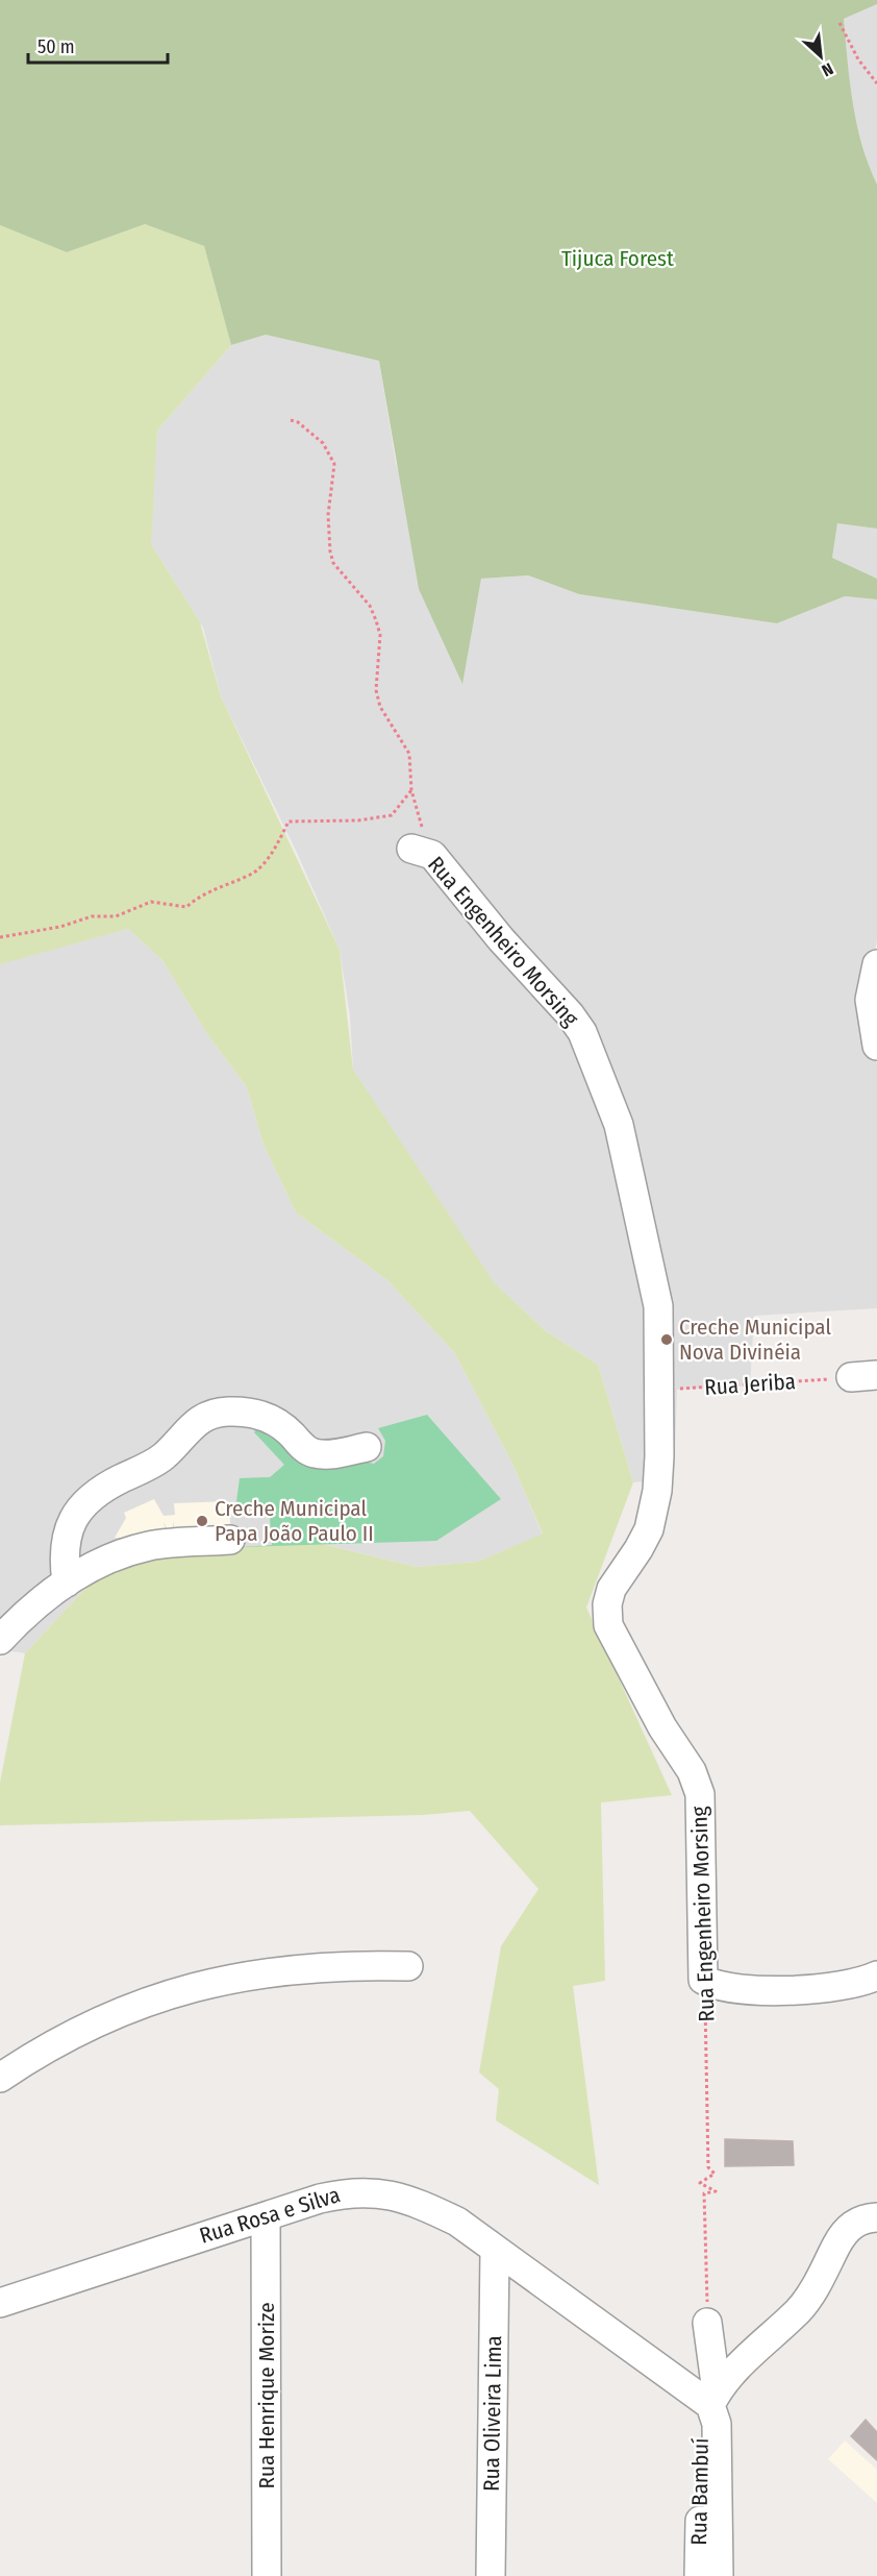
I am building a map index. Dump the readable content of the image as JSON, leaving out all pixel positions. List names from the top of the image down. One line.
{"streets":{"street":["Rua Engenheiro Morsing","Rua Rosa e Silva","Rua Henrique Morize","Rua Oliveira Lima","Rua Bambuí"],"path":["Rua Jeriba"]},"crossings":[["Rua Engenheiro Morsing","Rua Jeriba"],["Rua Rosa e Silva","Rua Henrique Morize"],["Rua Rosa e Silva","Rua Oliveira Lima"],["Rua Rosa e Silva","Rua Bambuí"]],"parks":["Tijuca Forest"],"places":["Creche Municipal Nova Divinéia","Creche Municipal Papa João Paulo II"],"scale_bar":"50 m","north":"bottom right"}
